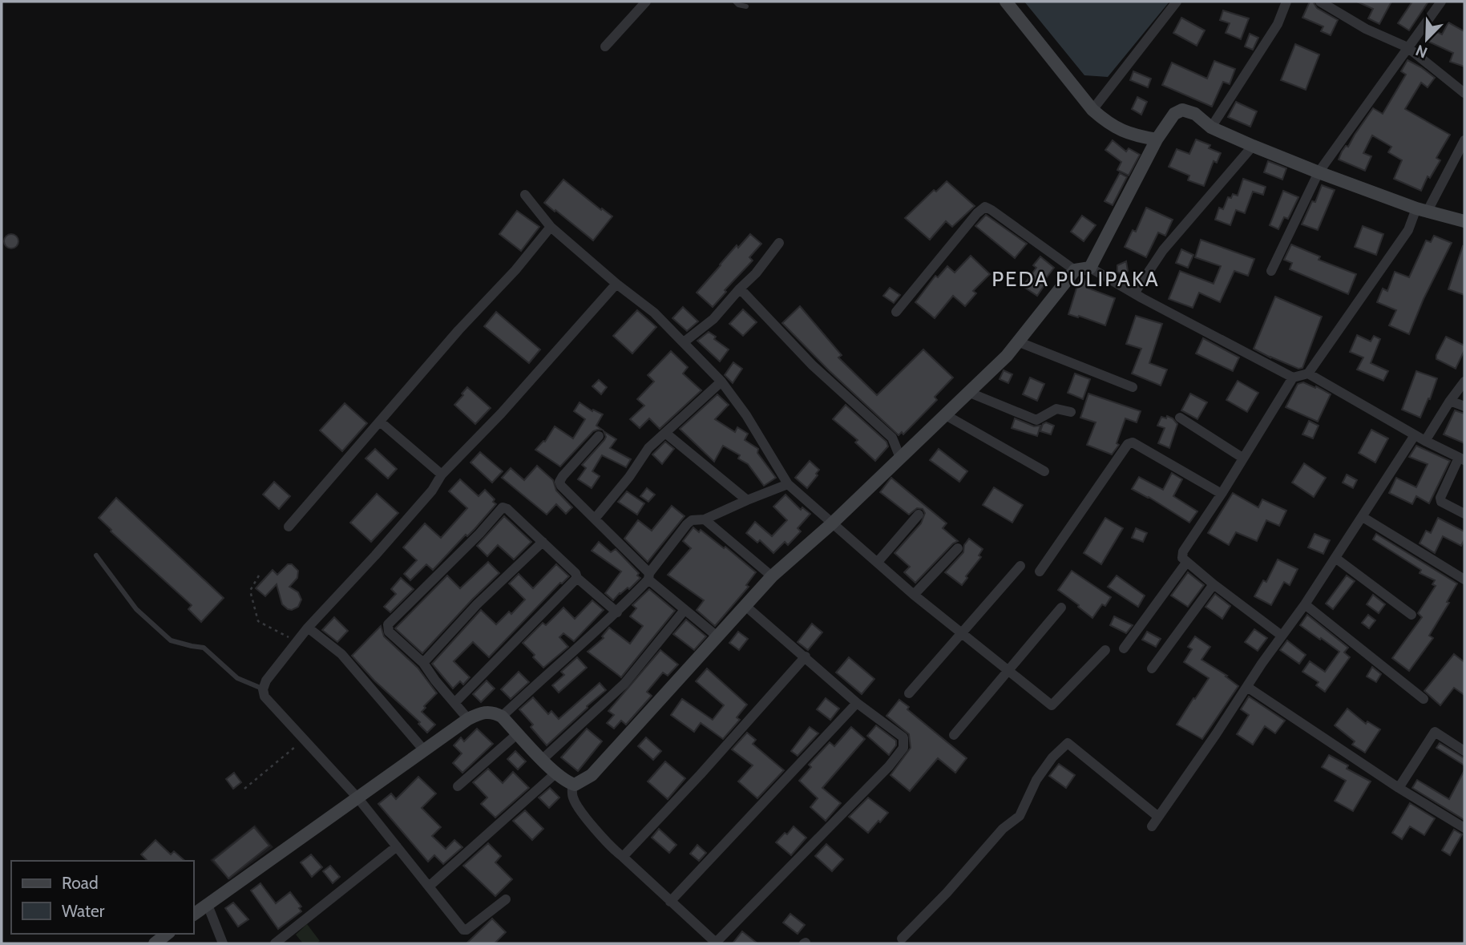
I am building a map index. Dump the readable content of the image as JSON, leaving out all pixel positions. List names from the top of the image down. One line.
{"districts":["PEDA PULIPAKA"],"legend":["Road","Water"],"north":"bottom left"}
